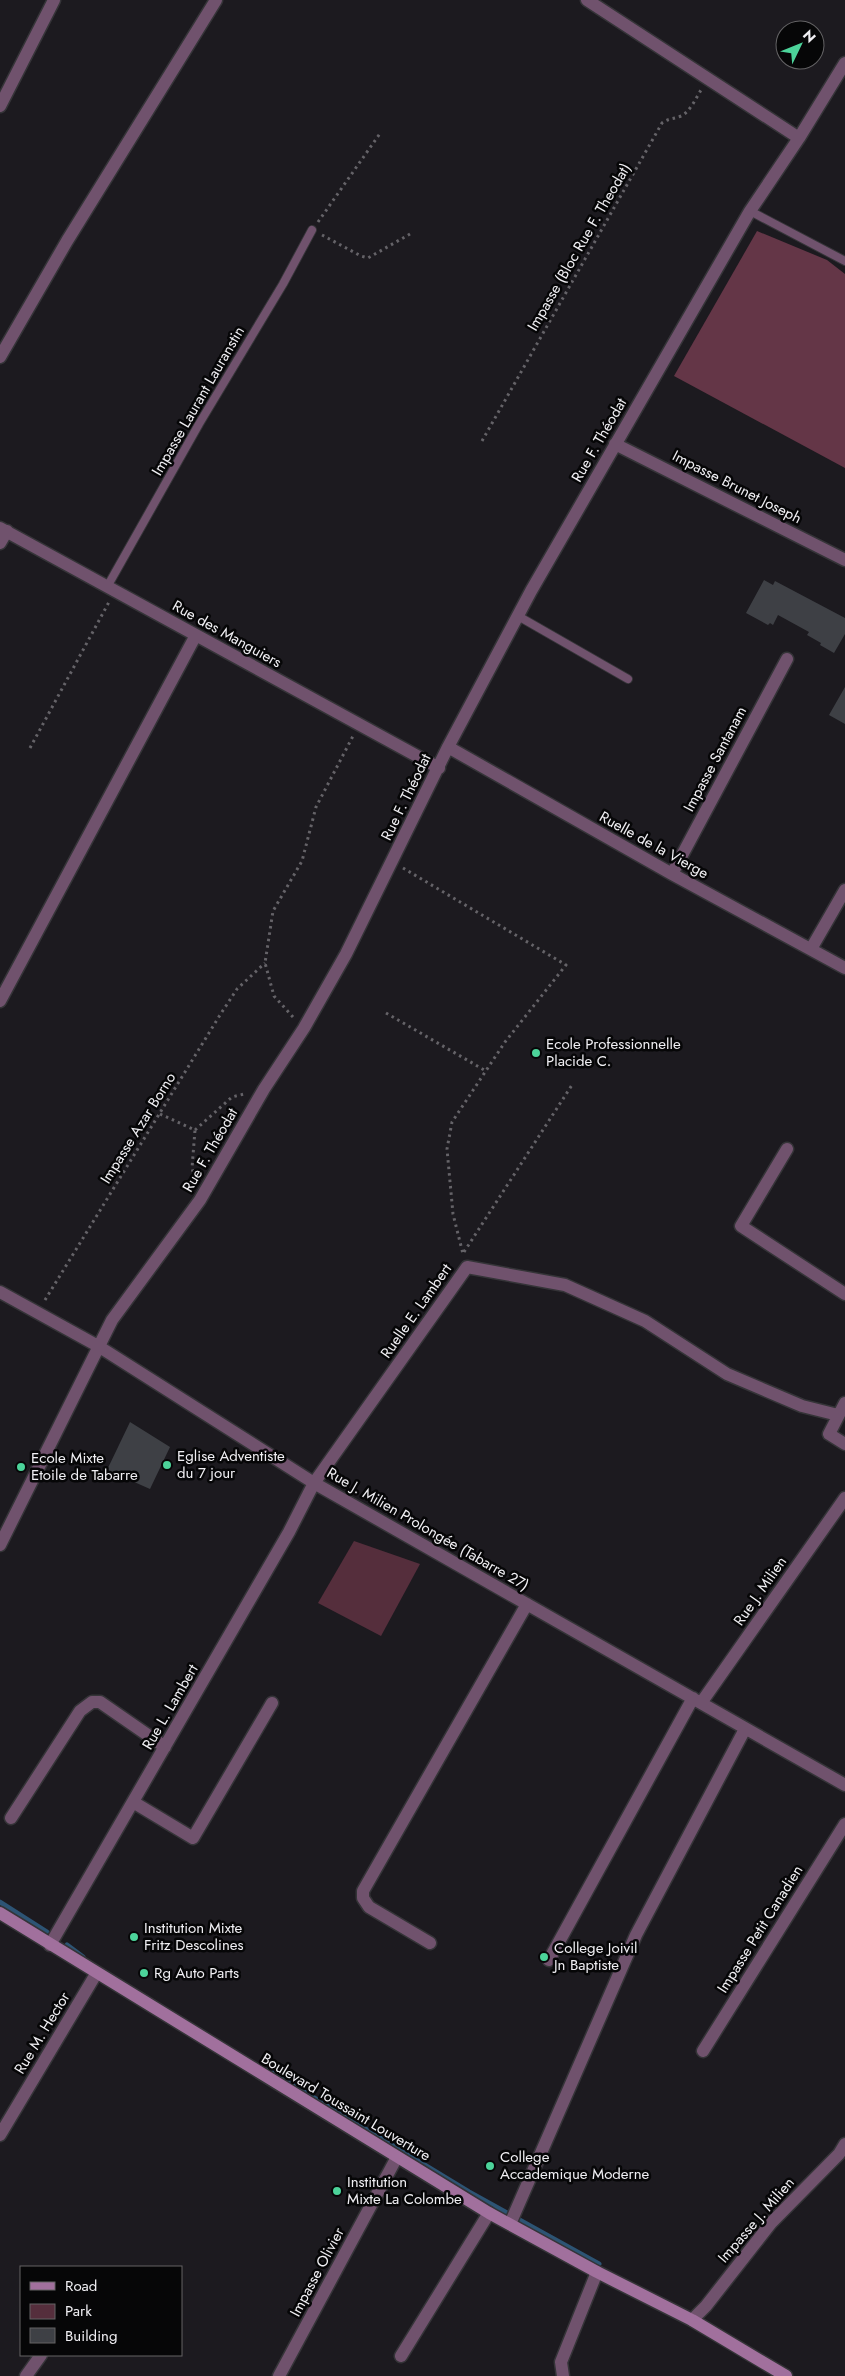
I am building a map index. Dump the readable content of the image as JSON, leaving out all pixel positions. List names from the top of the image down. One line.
{"streets":{"main road":["Boulevard Toussaint Louverture"],"street":["Rue F. Théodat","Impasse Brunet Joseph","Rue des Manguiers","Impasse Santanam","Ruelle de la Vierge","Ruelle E. Lambert","Rue J. Milien Prolongée (Tabarre 27)","Rue J. Milien","Rue L. Lambert","Impasse Petit Canadien","Rue M. Hector","Impasse J. Milien","Impasse Olivier"],"lane":["Impasse Laurant Lauranstin"],"path":["Impasse (Bloc Rue F. Theodat)","Impasse Azar Borno"]},"crossings":[["Impasse Laurant Lauranstin","Rue des Manguiers"],["Rue F. Théodat","Impasse Brunet Joseph"],["Rue F. Théodat","Rue des Manguiers"],["Rue F. Théodat","Ruelle de la Vierge"],["Rue F. Théodat","Rue J. Milien Prolongée (Tabarre 27)"],["Impasse Santanam","Ruelle de la Vierge"],["Impasse Azar Borno","Rue J. Milien Prolongée (Tabarre 27)"],["Ruelle E. Lambert","Rue J. Milien Prolongée (Tabarre 27)"],["Ruelle E. Lambert","Rue L. Lambert"],["Rue J. Milien Prolongée (Tabarre 27)","Rue J. Milien"],["Rue J. Milien Prolongée (Tabarre 27)","Rue L. Lambert"],["Rue L. Lambert","Boulevard Toussaint Louverture"],["Rue M. Hector","Boulevard Toussaint Louverture"],["Boulevard Toussaint Louverture","Impasse J. Milien"],["Boulevard Toussaint Louverture","Impasse Olivier"]],"places":["Ecole Professionnelle Placide C.","Eglise Adventiste du 7 jour","Ecole Mixte Etoile de Tabarre","Institution Mixte Fritz Descolines","College Joivil Jn Baptiste","Rg Auto Parts","College Accademique Moderne","Institution Mixte La Colombe"],"legend":["Road","Park","Building"],"north":"top right"}
